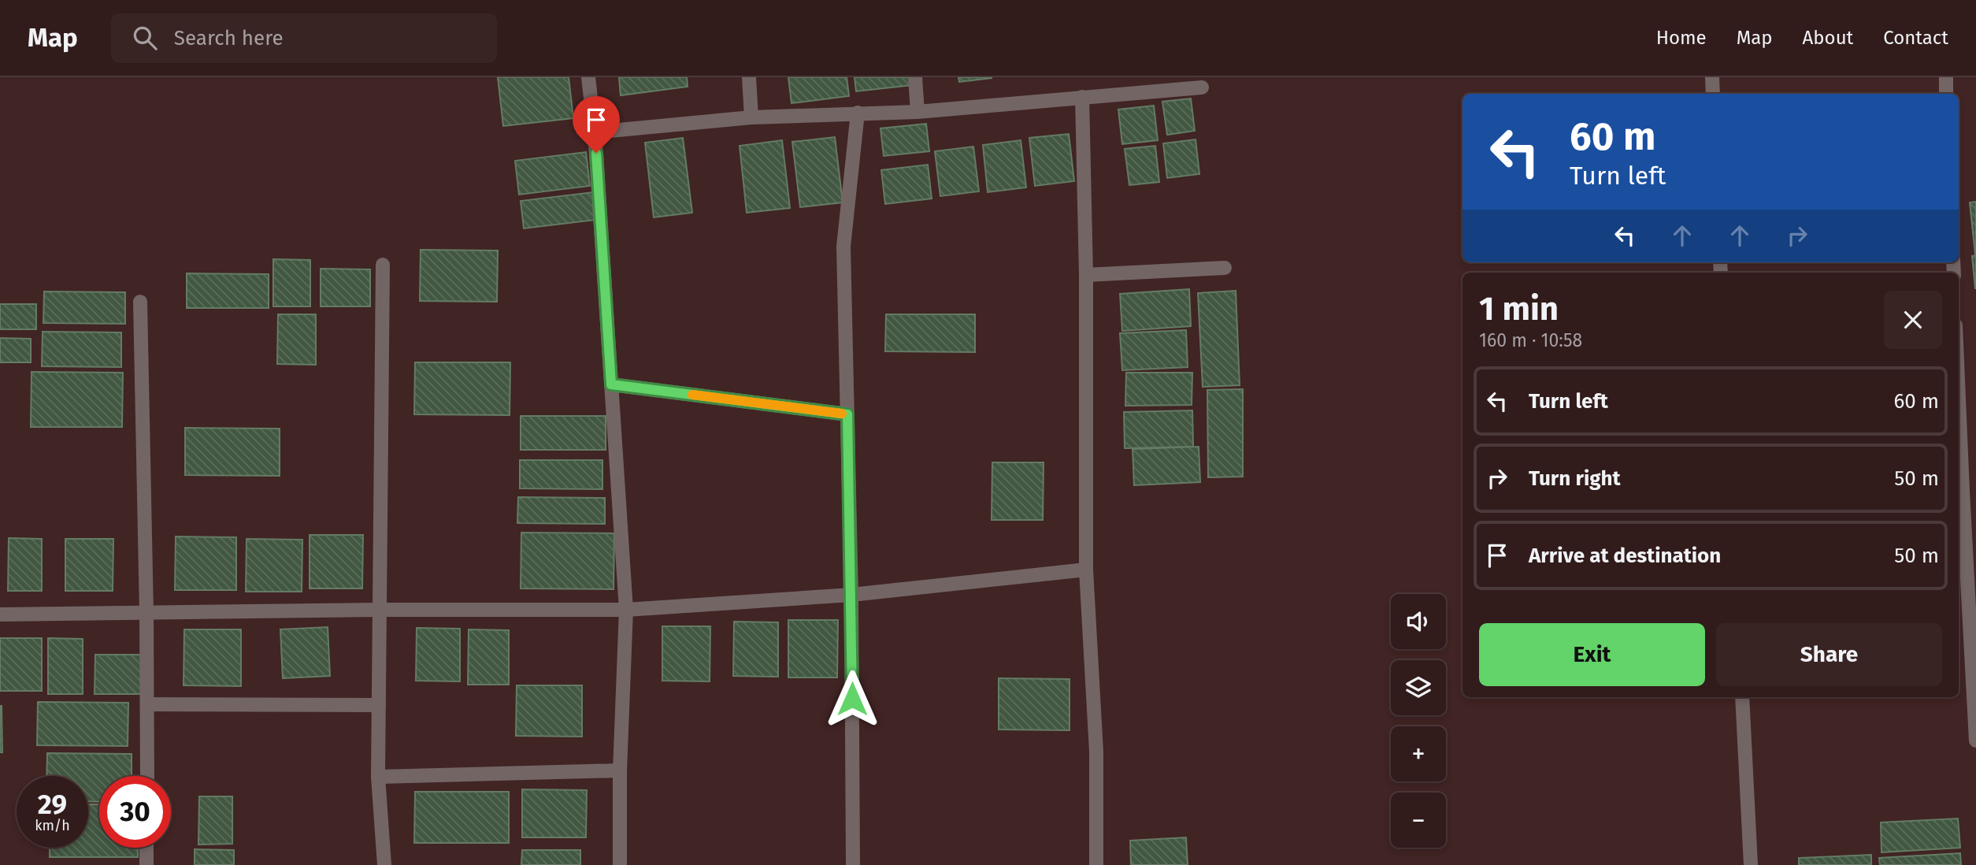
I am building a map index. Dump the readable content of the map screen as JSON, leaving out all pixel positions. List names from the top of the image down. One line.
{"page":{"header":"Map","search":"Search here","nav":["Home","Map","About","Contact"],"turn":["60 m","Turn left"],"heading":["1 min","160 m · 10:58"],"list":[{"name":"Turn left","value":"60 m"},{"name":"Turn right","value":"50 m"},{"name":"Arrive at destination","value":"50 m"}],"map_buttons":["+","−"],"buttons":["Exit","Share"],"speed":"29 km/h","limit":"30"}}
